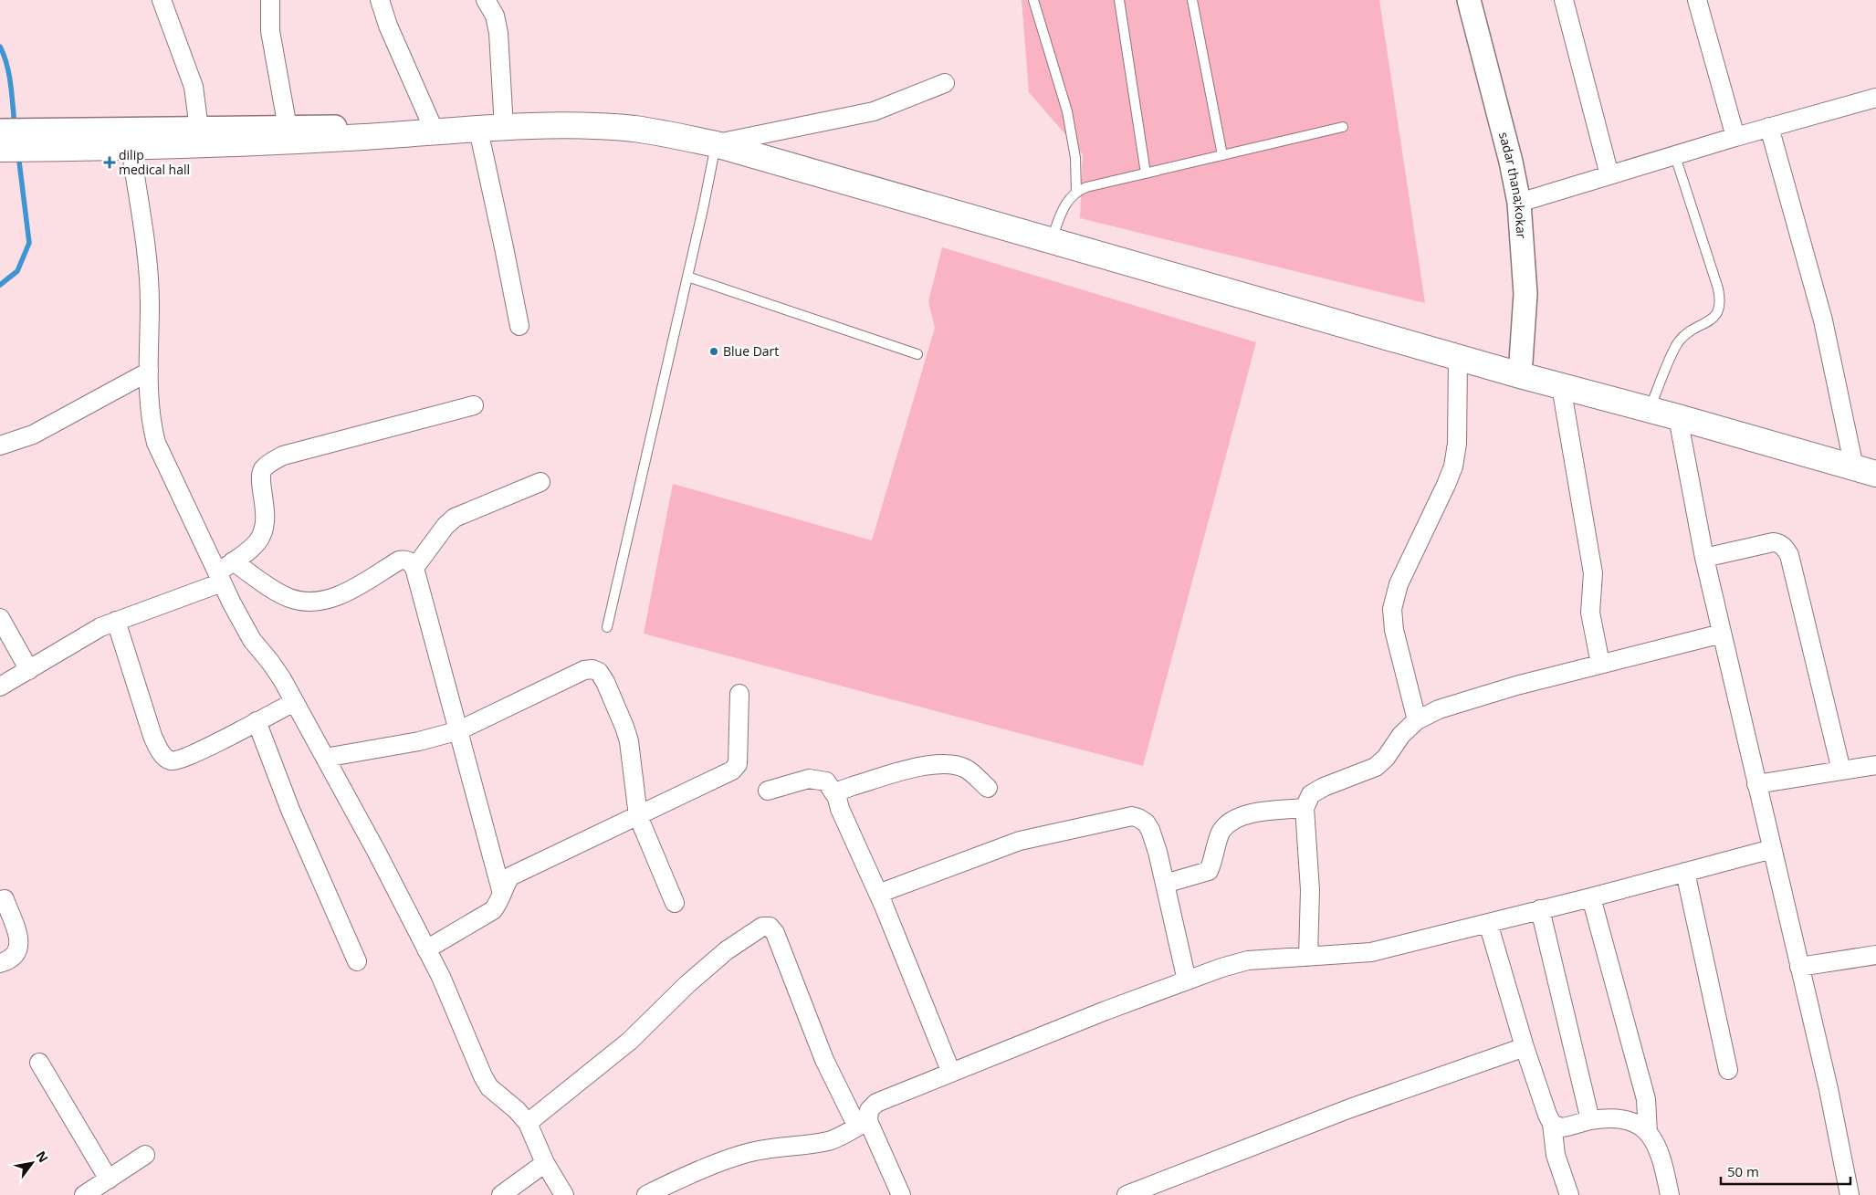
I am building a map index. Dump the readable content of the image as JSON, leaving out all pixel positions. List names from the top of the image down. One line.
{"streets":{"street":["sadar thana;kokar"]},"places":{"health":["dilip medical hall"],"other":["Blue Dart"]},"scale_bar":"50 m","north":"top right"}
